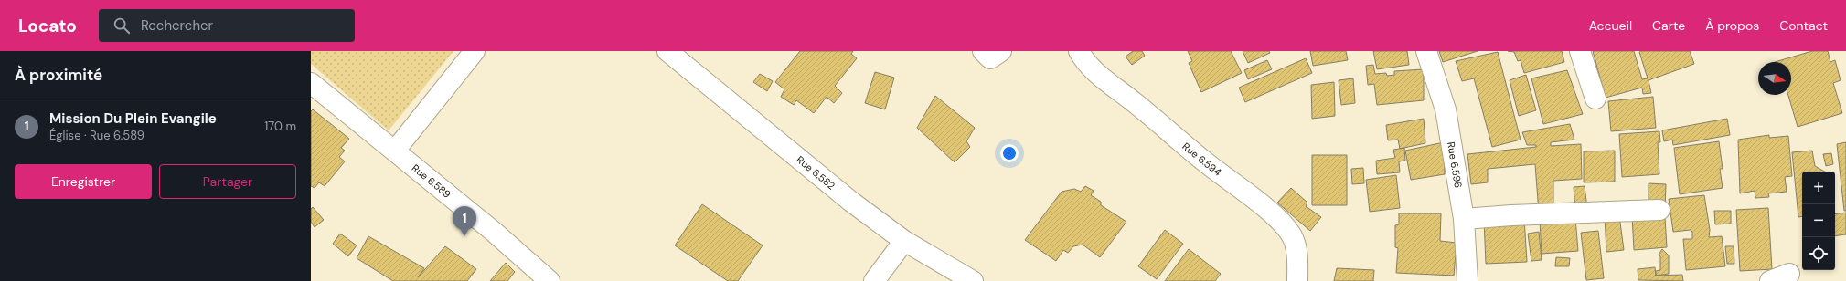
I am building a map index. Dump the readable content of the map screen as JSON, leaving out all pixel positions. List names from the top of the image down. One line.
{"streets":{"street":["Rue 6.594","Rue 6.596","Rue 6.582","Rue 6.589"]},"north":"right","page":{"header":"Locato","search":"Rechercher","nav":["Accueil","Carte","À propos","Contact"],"heading":"À proximité","list":[{"mark":"1","name":"Mission Du Plein Evangile","note":"Église · Rue 6.589","value":"170 m"}],"buttons":["Enregistrer","Partager"],"map_buttons":["+","−"],"pins":"1"}}
